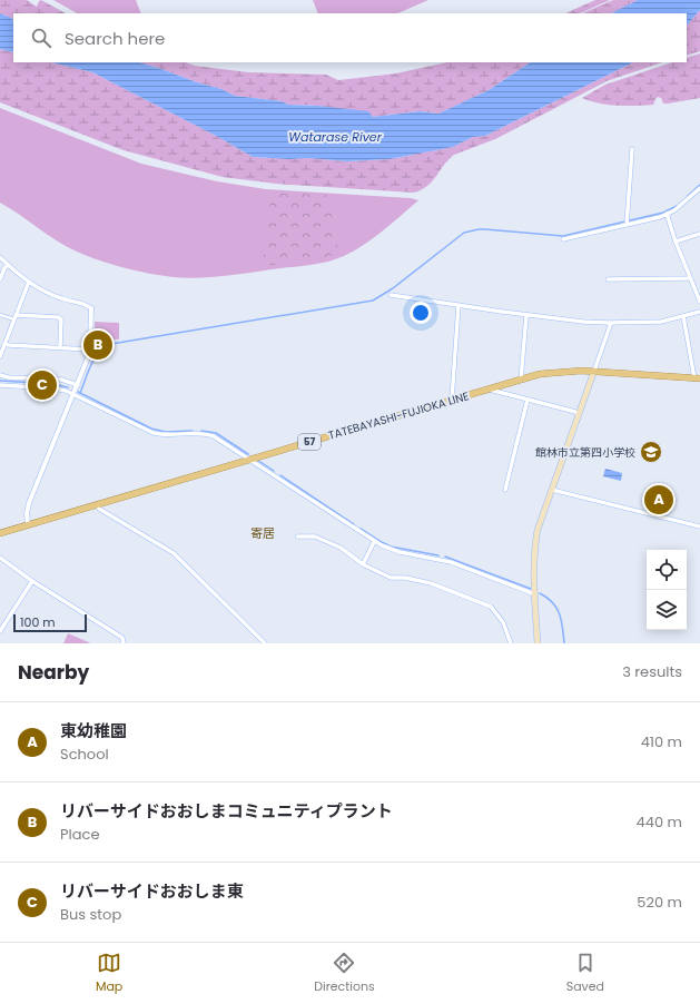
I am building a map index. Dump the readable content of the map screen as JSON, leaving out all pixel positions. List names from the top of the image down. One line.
{"streets":{"main road":["TATEBAYASHI-FUJIOKA LINE","57"]},"districts":["寄居"],"water":["Watarase River"],"places":{"school or university":["館林市立第四小学校"]},"scale_bar":"100 m","page":{"search":"Search here","pins":["B","C","A"],"scale":"100 m","heading":["Nearby","3 results"],"list":[{"mark":"A","name":"東幼稚園","note":"School","value":"410 m"},{"mark":"B","name":"リバーサイドおおしまコミュニティプラント","note":"Place","value":"440 m"},{"mark":"C","name":"リバーサイドおおしま東","note":"Bus stop","value":"520 m"}],"nav":["Map","Directions","Saved"]}}
